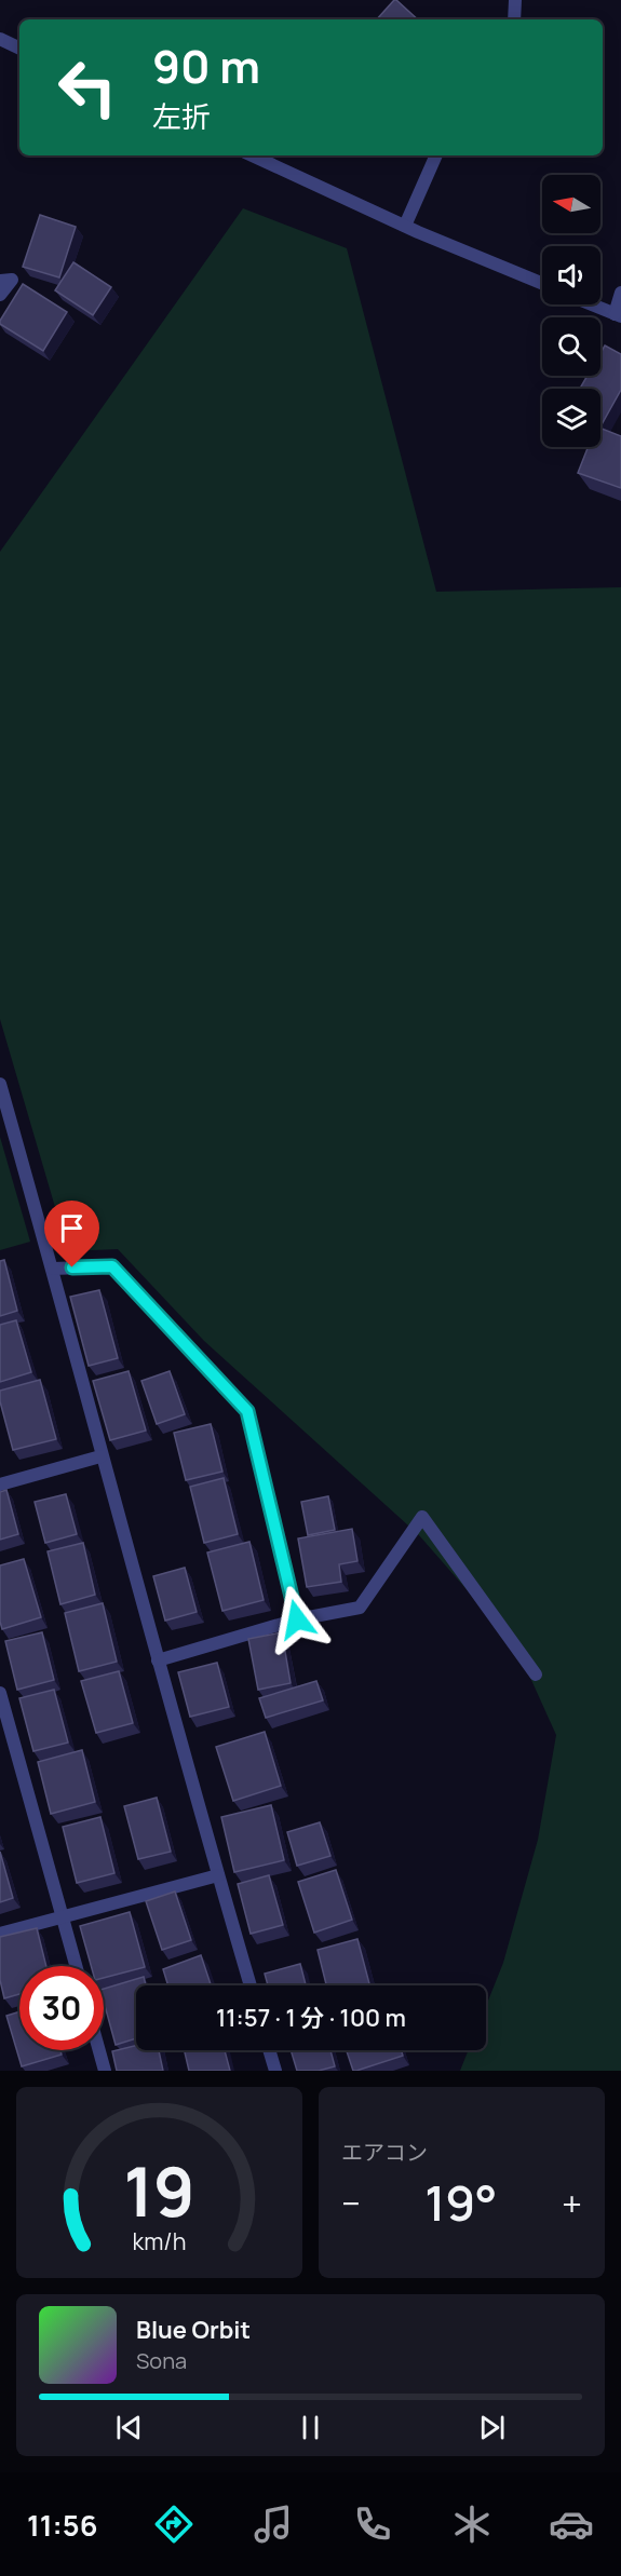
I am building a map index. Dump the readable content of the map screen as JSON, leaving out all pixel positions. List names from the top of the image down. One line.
{"north":"left","page":{"turn":["90 m","左折"],"limit":"30","trip":"11:57 · 1 分 · 100 m","tile":"エアコン","heat":["−","19°","+"],"song":["Blue Orbit","Sona"],"tabs":"11:56","gauge":["19","km/h"]}}
